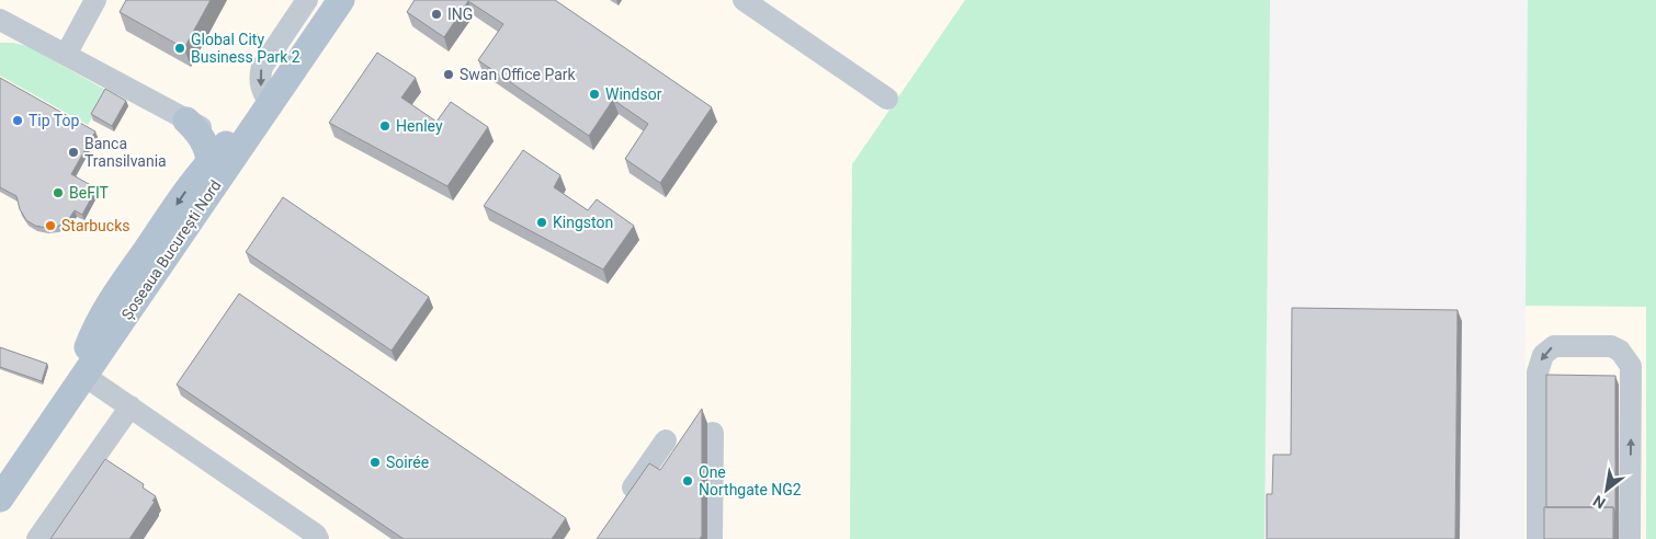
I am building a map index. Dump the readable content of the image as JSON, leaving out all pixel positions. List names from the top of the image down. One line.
{"streets":{"main road":["Șoseaua București Nord"]},"places":["ING","Global City Business Park 2","Swan Office Park","Windsor","Tip Top","Henley","Banca Transilvania","BeFIT","Kingston","Starbucks","Soirée","One Northgate NG2"],"north":"bottom left"}
